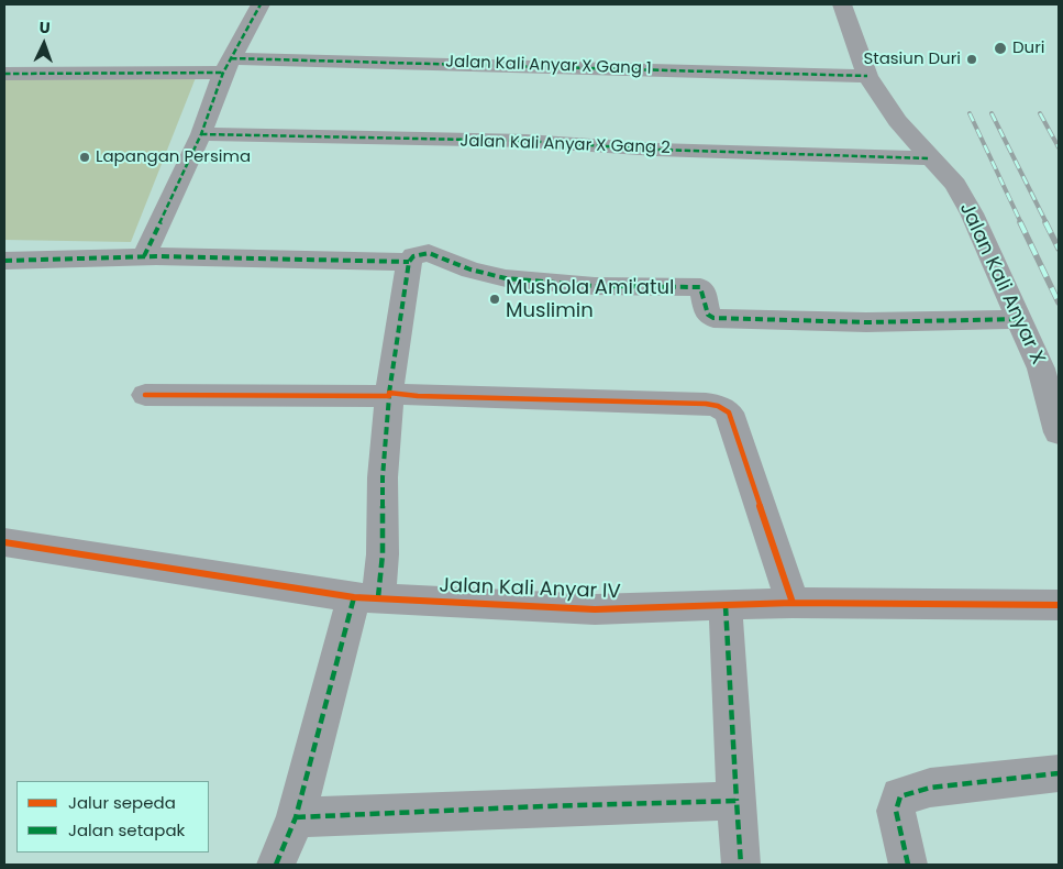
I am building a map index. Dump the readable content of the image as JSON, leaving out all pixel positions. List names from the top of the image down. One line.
{"streets":{"street":["Jalan Kali Anyar X Gang 1","Jalan Kali Anyar X Gang 2","Jalan Kali Anyar X","Jalan Kali Anyar IV"]},"crossings":[["Jalan Kali Anyar X Gang 1","Jalan Kali Anyar X"],["Jalan Kali Anyar X Gang 2","Jalan Kali Anyar X"]],"places":["Duri","Stasiun Duri","Lapangan Persima","Mushola Ami'atul Muslimin"],"legend":["Jalur sepeda","Jalan setapak"],"north":"top"}
